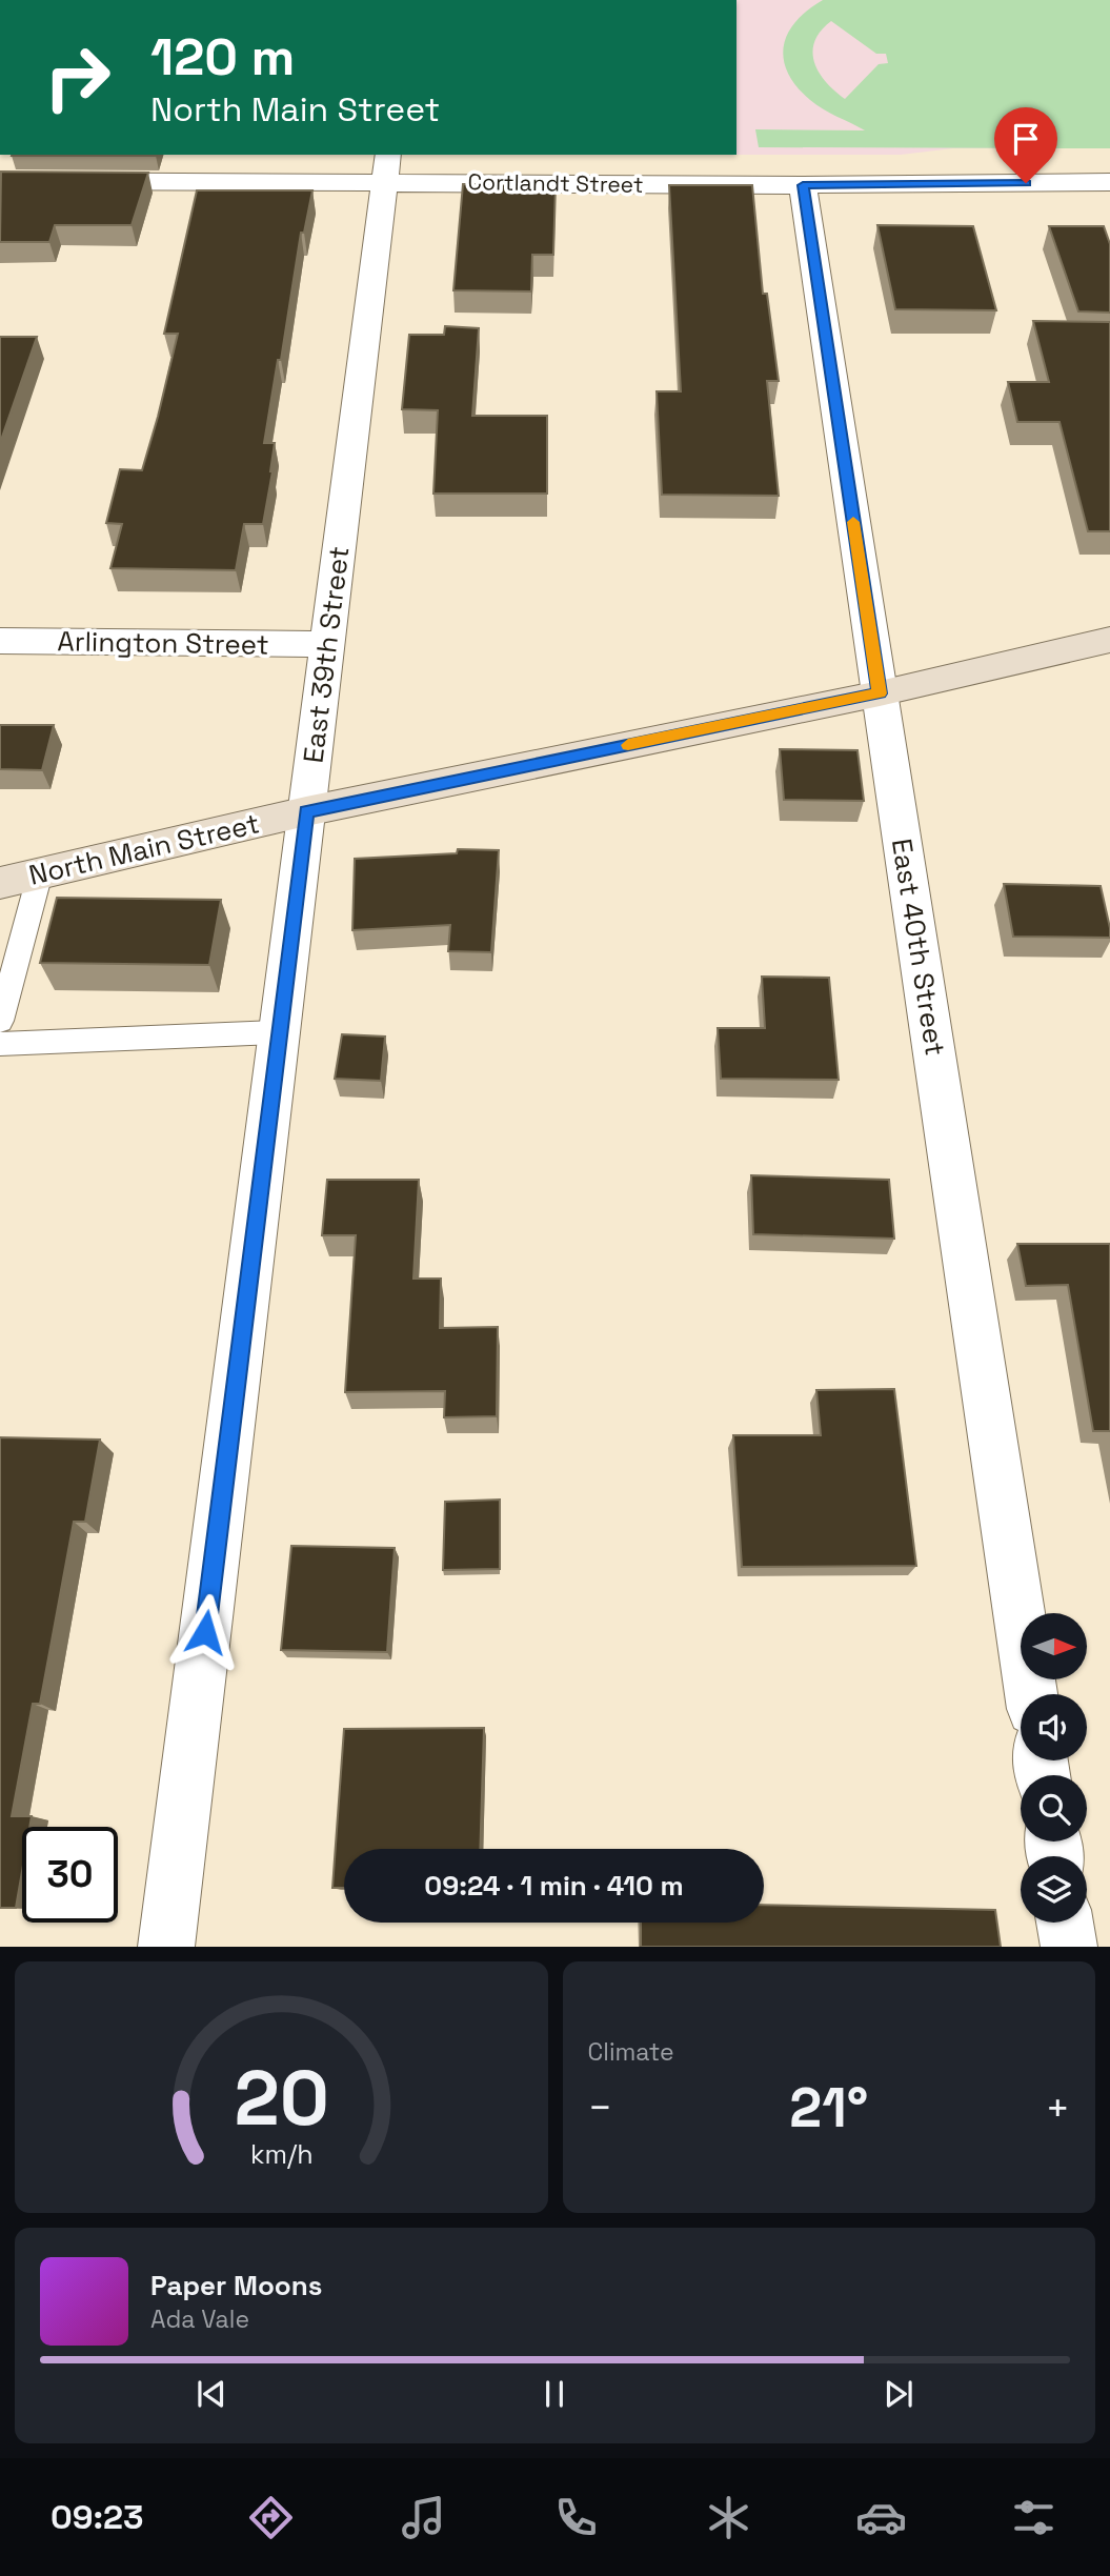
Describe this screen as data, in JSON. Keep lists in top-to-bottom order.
{
  "streets": {
    "main road": ["North Main Street"],
    "street": [
      "Cortlandt Street",
      "Arlington Street",
      "East 39th Street",
      "East 40th Street"
    ]
  },
  "crossings": [
    ["Cortlandt Street", "East 39th Street"],
    ["Cortlandt Street", "East 40th Street"],
    ["Arlington Street", "East 39th Street"],
    ["East 39th Street", "North Main Street"],
    ["North Main Street", "East 40th Street"]
  ],
  "north": "right",
  "page": {
    "turn": ["120 m", "North Main Street"],
    "limit": "30",
    "trip": "09:24 · 1 min · 410 m",
    "tile": "Climate",
    "heat": ["−", "21°", "+"],
    "song": ["Paper Moons", "Ada Vale"],
    "tabs": "09:23",
    "gauge": ["20", "km/h"]
  }
}
